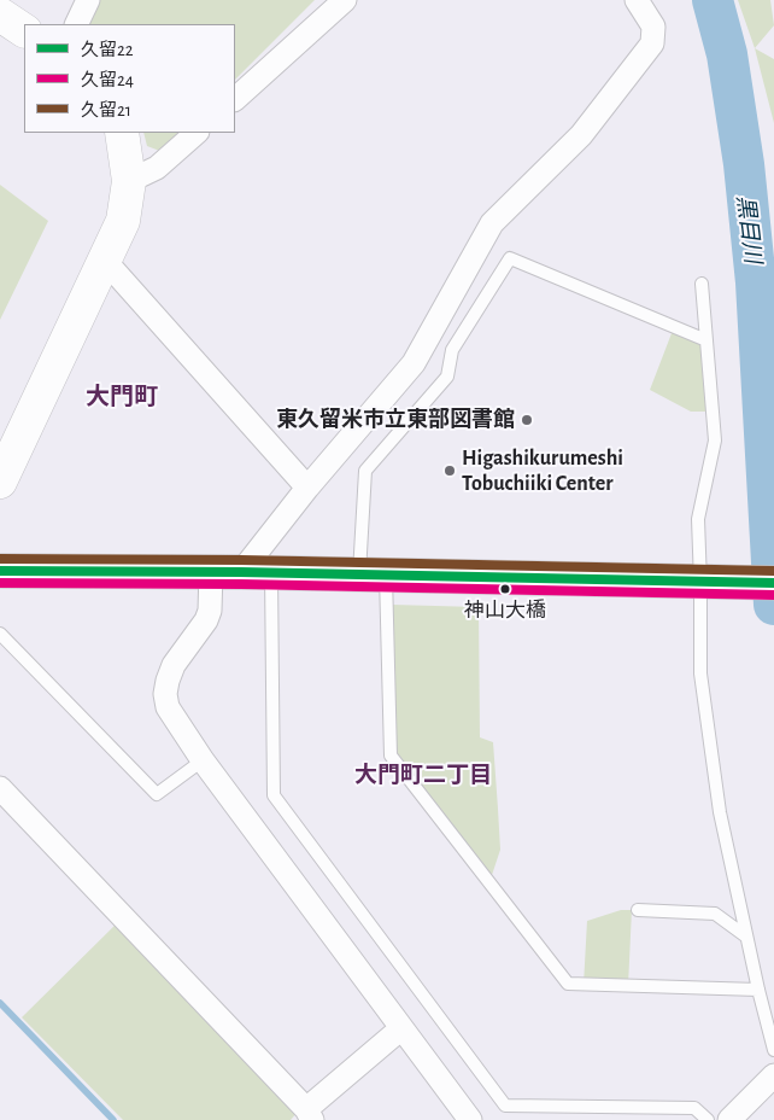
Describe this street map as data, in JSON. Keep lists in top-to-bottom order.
{
  "districts": ["大門町", "大門町二丁目"],
  "water": ["黒目川"],
  "places": ["東久留米市立東部図書館", "Higashikurumeshi Tobuchiiki Center", "神山大橋"],
  "lines": ["transit line 久留21", "transit line 久留22", "transit line 久留24"],
  "legend": ["久留22", "久留24", "久留21"]
}
